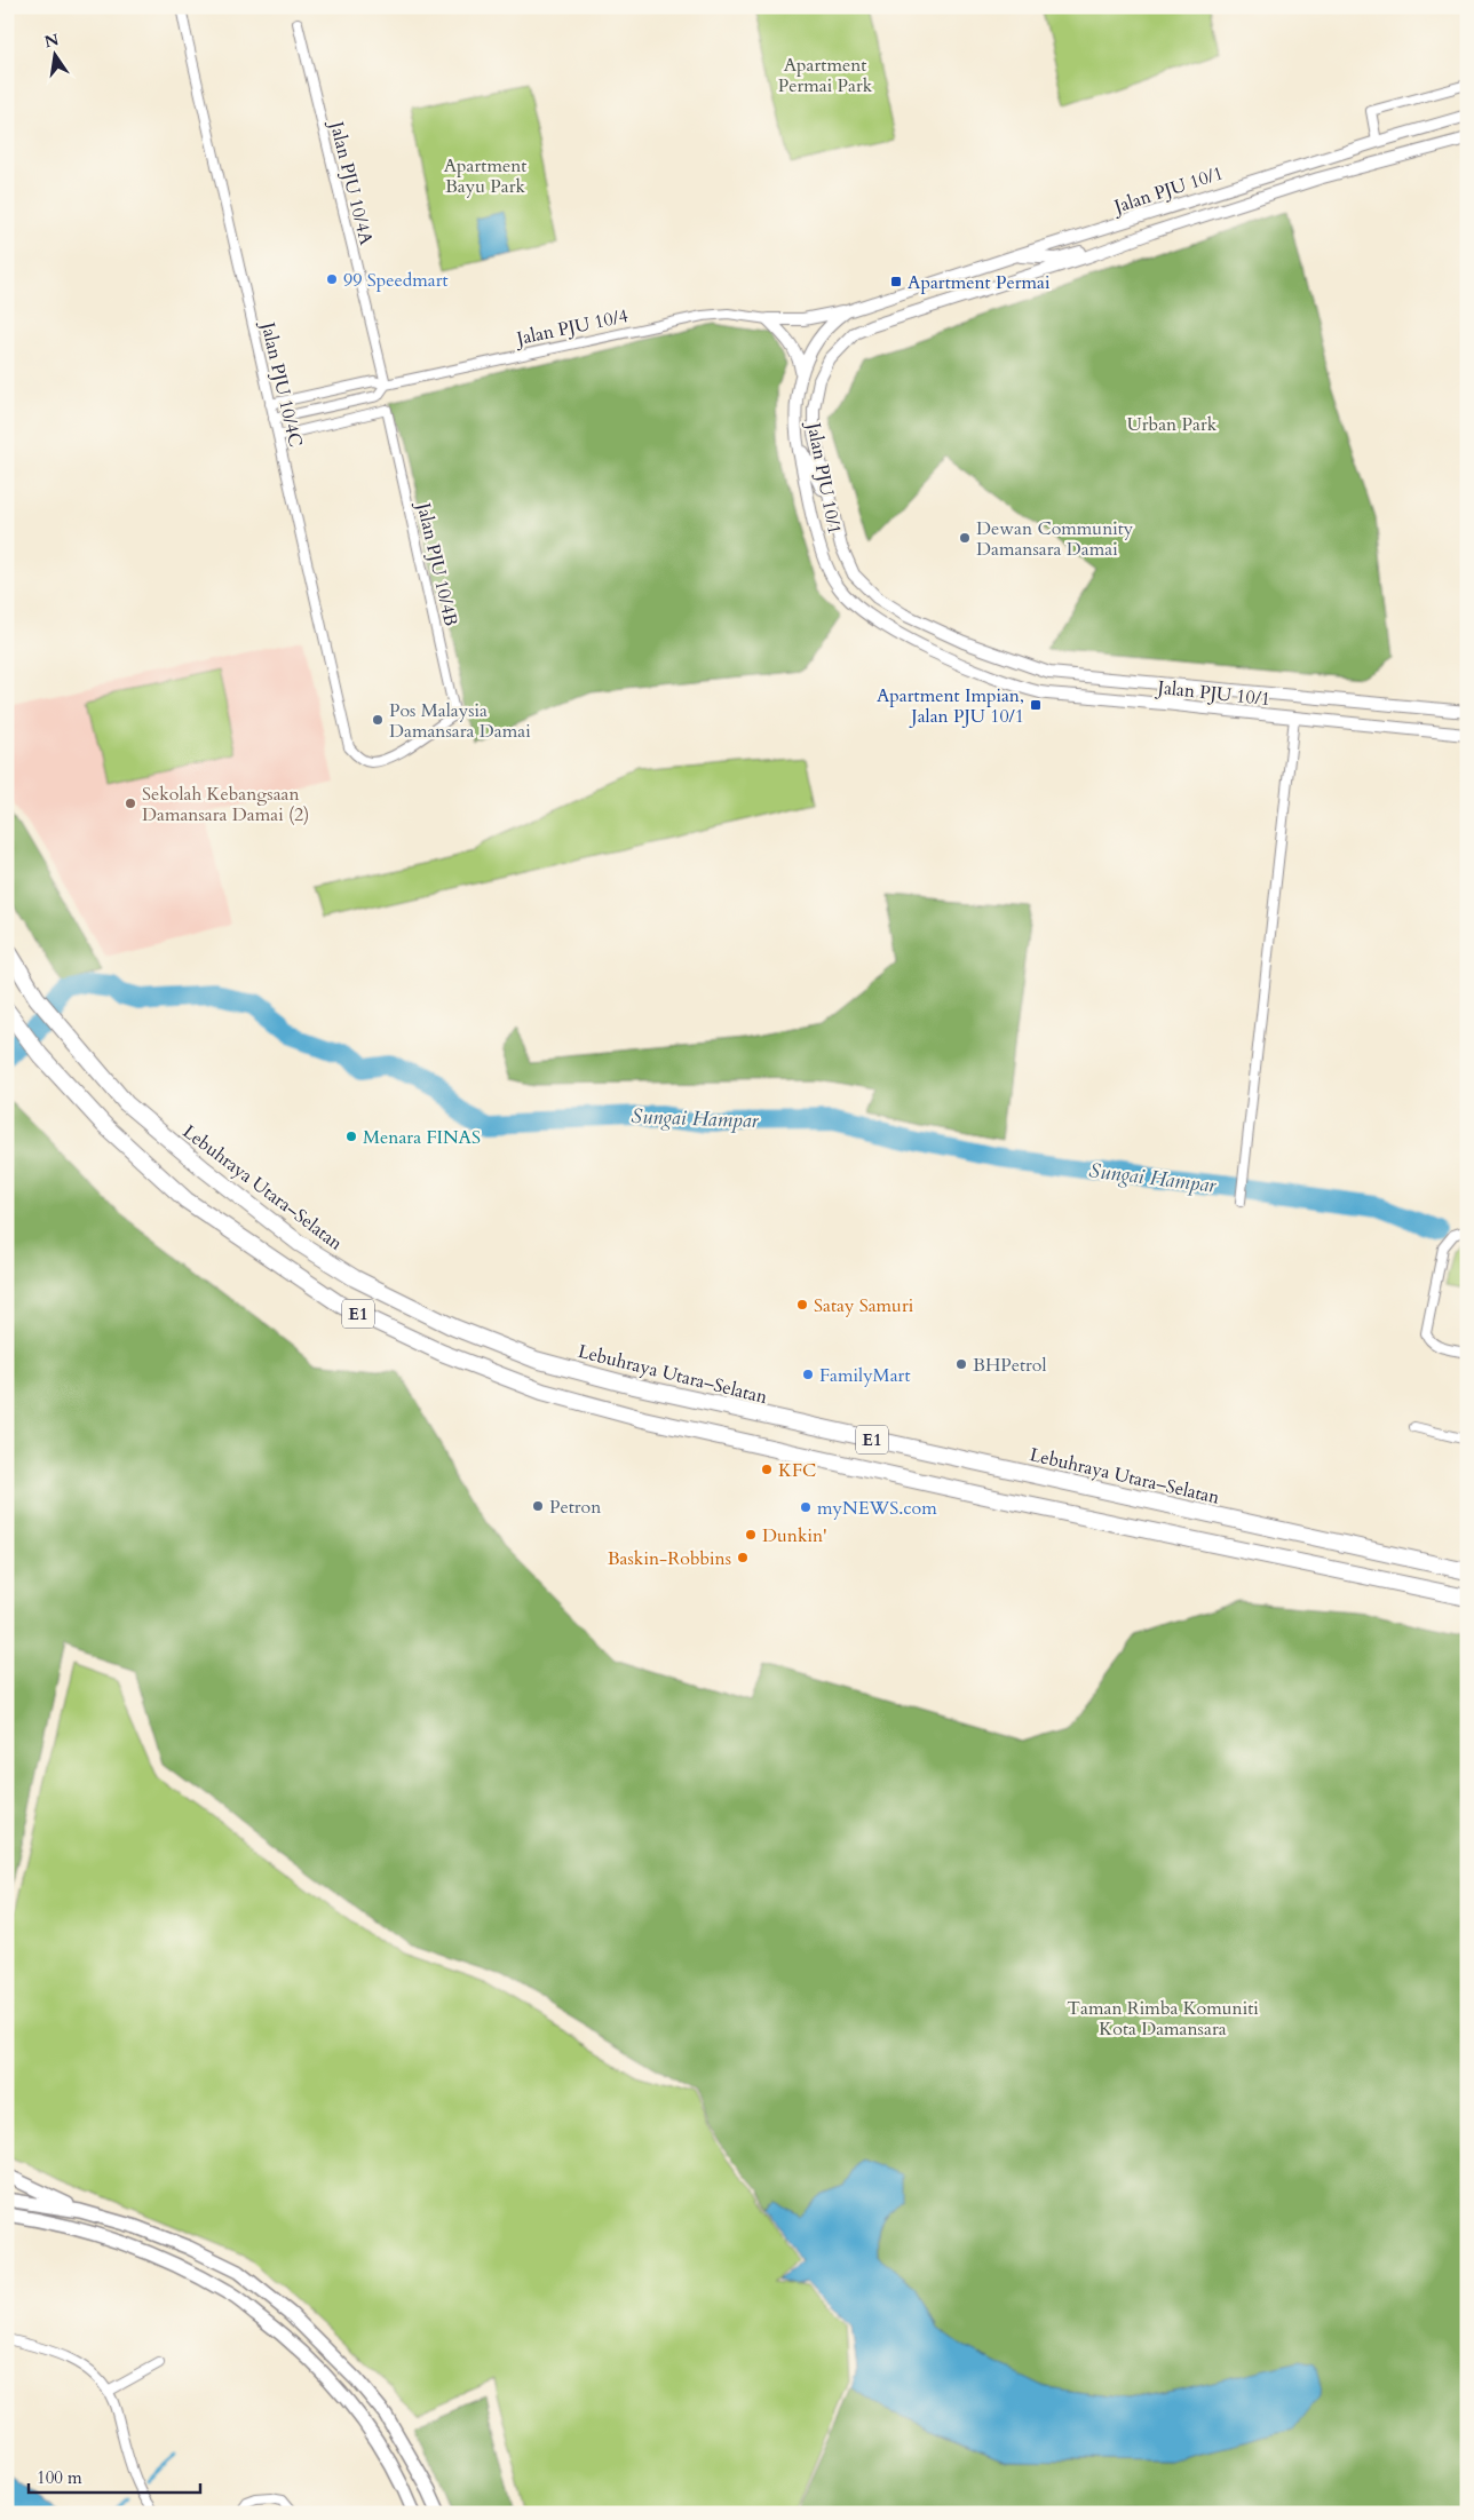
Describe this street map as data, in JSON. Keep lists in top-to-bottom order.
{
  "streets": {
    "highway": ["Lebuhraya Utara–Selatan", "E1"],
    "street": [
      "Jalan PJU 10/4A",
      "Jalan PJU 10/1",
      "Jalan PJU 10/4",
      "Jalan PJU 10/4C",
      "Jalan PJU 10/4B"
    ]
  },
  "crossings": [
    ["Jalan PJU 10/4A", "Jalan PJU 10/4"],
    ["Jalan PJU 10/4", "Jalan PJU 10/4C"],
    ["Jalan PJU 10/4C", "Jalan PJU 10/4B"]
  ],
  "water": ["Sungai Hampar"],
  "parks": [
    "Apartment Permai Park",
    "Apartment Bayu Park",
    "Urban Park",
    "Taman Rimba Komuniti Kota Damansara"
  ],
  "places": {
    "other": [
      "99 Speedmart",
      "Dewan Community Damansara Damai",
      "Pos Malaysia Damansara Damai",
      "Sekolah Kebangsaan Damansara Damai (2)",
      "Menara FINAS",
      "Satay Samuri",
      "BHPetrol",
      "FamilyMart",
      "KFC",
      "Petron",
      "myNEWS.com",
      "Dunkin'",
      "Baskin-Robbins"
    ],
    "transit": ["Apartment Permai", "Apartment Impian, Jalan PJU 10/1"]
  },
  "scale_bar": "100 m",
  "north": "top"
}
